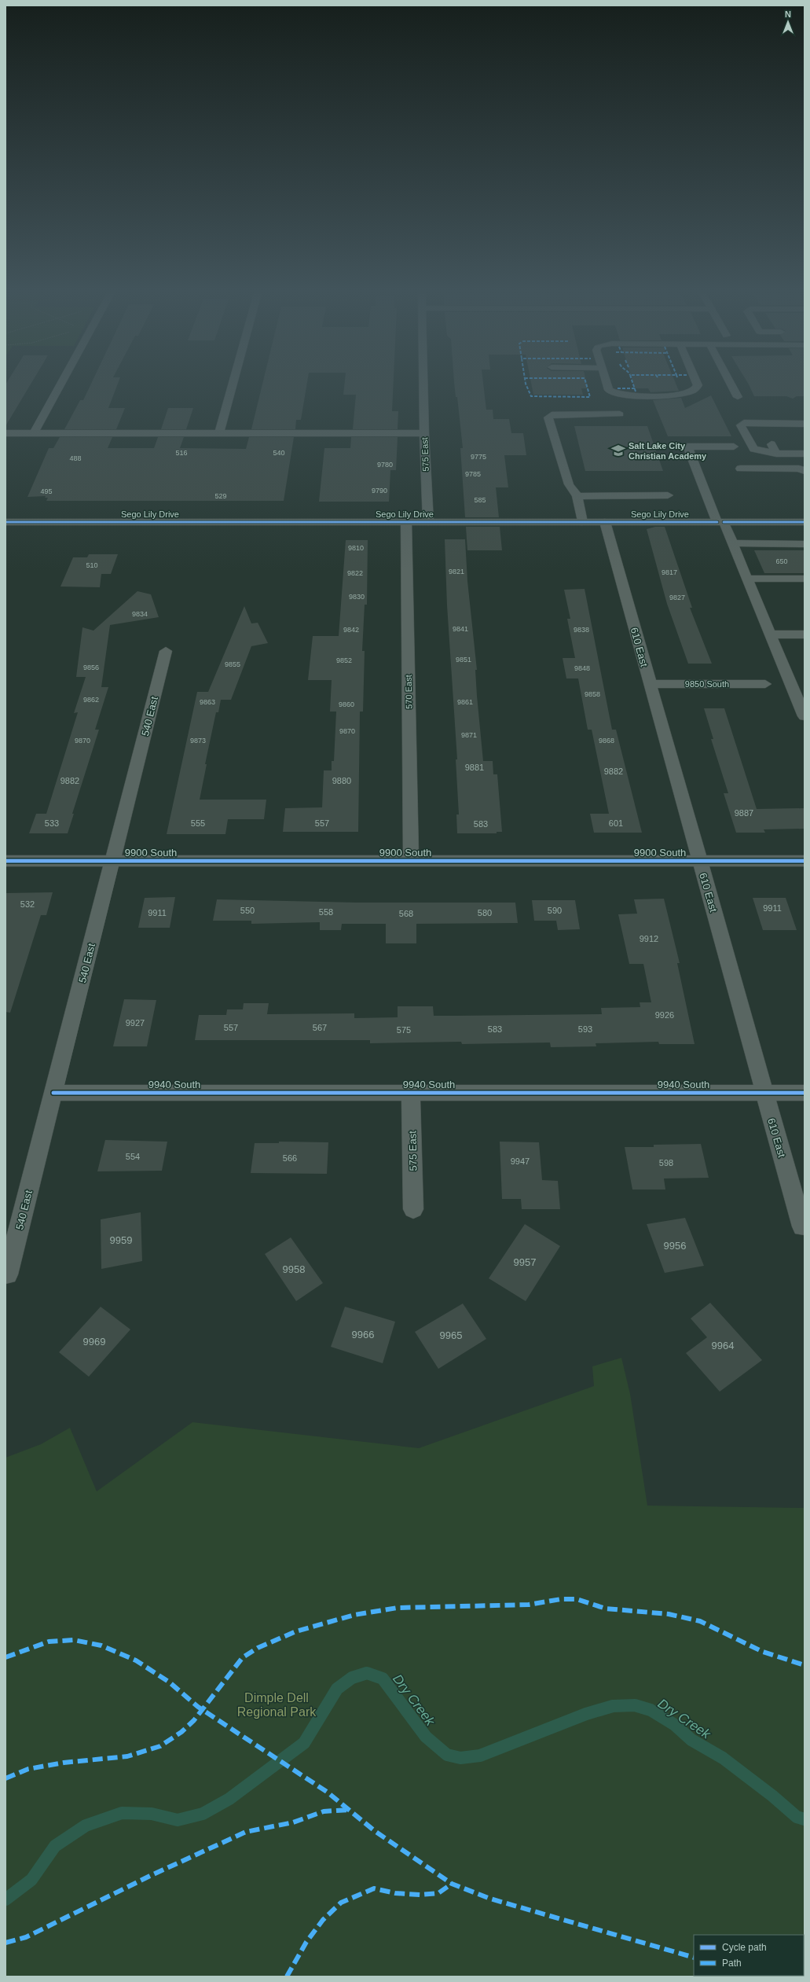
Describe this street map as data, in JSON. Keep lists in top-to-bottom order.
{
  "streets": {
    "main road": ["Sego Lily Drive"],
    "street": [
      "575 East",
      "610 East",
      "9850 South",
      "570 East",
      "540 East",
      "9900 South",
      "9940 South"
    ]
  },
  "crossings": [
    ["575 East", "Sego Lily Drive"],
    ["575 East", "9940 South"],
    ["Sego Lily Drive", "610 East"],
    ["Sego Lily Drive", "570 East"],
    ["610 East", "9850 South"],
    ["610 East", "9900 South"],
    ["610 East", "9940 South"],
    ["570 East", "9900 South"],
    ["540 East", "9900 South"],
    ["540 East", "9940 South"]
  ],
  "water": ["Dry Creek"],
  "parks": ["Dimple Dell Regional Park"],
  "places": {
    "school or university": ["Salt Lake City Christian Academy"]
  },
  "house_numbers": [
    "516",
    "540",
    "9775",
    "488",
    "9780",
    "9785",
    "9790",
    "495",
    "529",
    "585",
    "9810",
    "650",
    "510",
    "9821",
    "9817",
    "9822",
    "9830",
    "9827",
    "9834",
    "9841",
    "9842",
    "9838",
    "9851",
    "9852",
    "9855",
    "9856",
    "9848",
    "9858",
    "9862",
    "9863",
    "9861",
    "9860",
    "9870",
    "9871",
    "9870",
    "9873",
    "9868",
    "9881",
    "9882",
    "9882",
    "9880",
    "9887",
    "533",
    "555",
    "557",
    "601",
    "583",
    "532",
    "9911",
    "550",
    "590",
    "558",
    "9911",
    "580",
    "568",
    "9912",
    "9926",
    "9927",
    "557",
    "567",
    "583",
    "593",
    "575",
    "554",
    "566",
    "9947",
    "598",
    "9959",
    "9956",
    "9957",
    "9958",
    "9966",
    "9965",
    "9969",
    "9964"
  ],
  "legend": ["Cycle path", "Path"],
  "north": "top"
}
